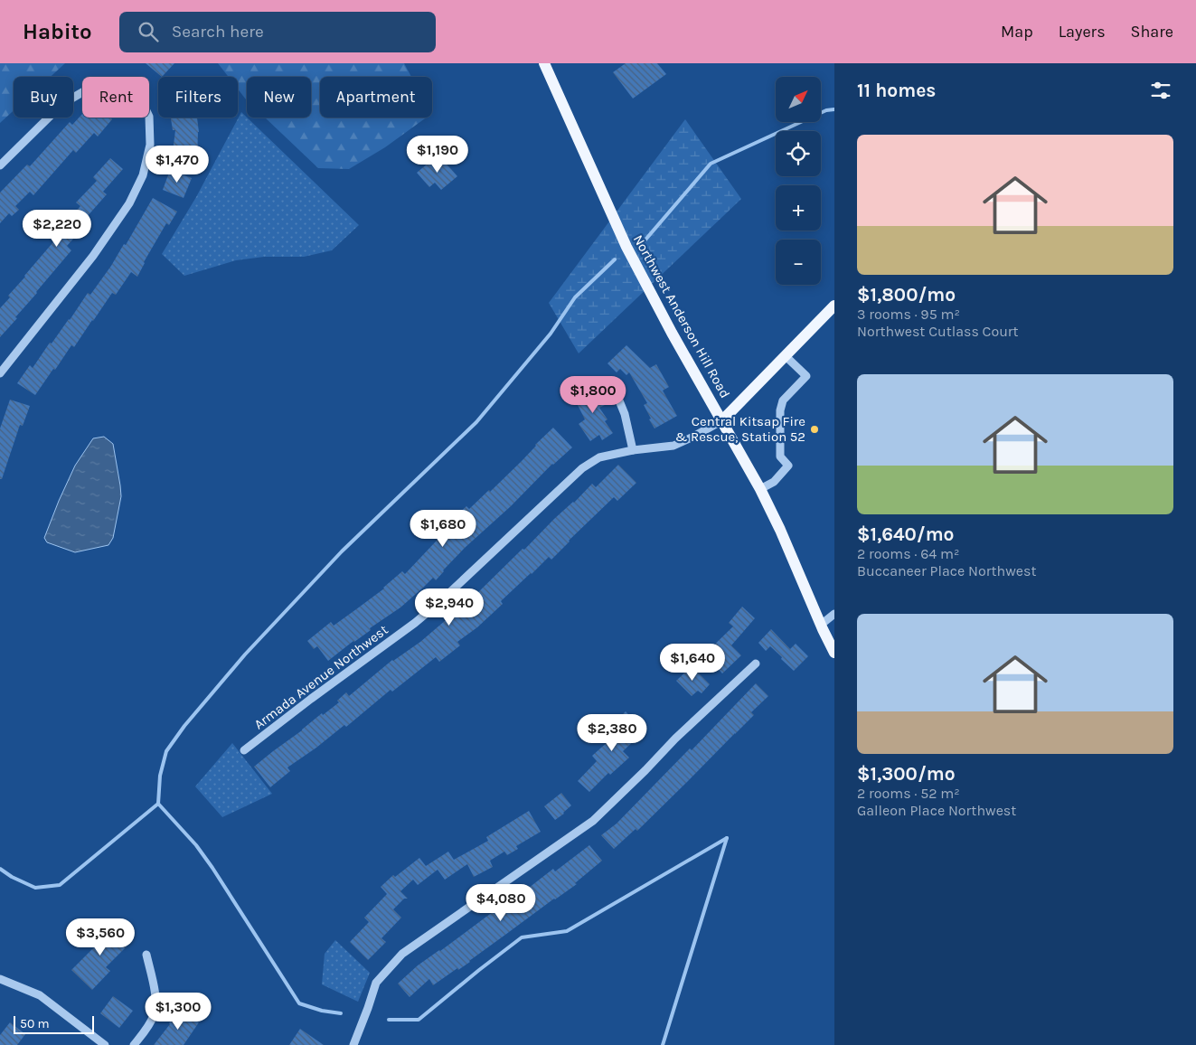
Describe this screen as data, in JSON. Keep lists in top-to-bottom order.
{
  "streets": {
    "main road": ["Northwest Anderson Hill Road"],
    "street": ["Armada Avenue Northwest"]
  },
  "crossings": [
    ["Northwest Anderson Hill Road", "Armada Avenue Northwest"]
  ],
  "places": ["Central Kitsap Fire & Rescue, Station 52"],
  "scale_bar": "50 m",
  "north": "top right",
  "page": {
    "header": "Habito",
    "search": "Search here",
    "nav": ["Map", "Layers", "Share"],
    "heading": "11 homes",
    "map_buttons": ["+", "−"],
    "chip": [
      "Buy",
      "Rent",
      "Filters",
      "New",
      "Apartment"
    ],
    "list": [
      {
        "name": "$1,800/mo",
        "note": "3 rooms · 95 m² · Northwest Cutlass Court"
      },
      {
        "name": "$1,640/mo",
        "note": "2 rooms · 64 m² · Buccaneer Place Northwest"
      },
      {
        "name": "$1,300/mo",
        "note": "2 rooms · 52 m² · Galleon Place Northwest"
      }
    ],
    "price": [
      "$1,190",
      "$1,470",
      "$2,220",
      "$1,800",
      "$1,680",
      "$2,940",
      "$1,640",
      "$2,380",
      "$4,080",
      "$3,560",
      "$1,300"
    ],
    "scale": "50 m"
  }
}
